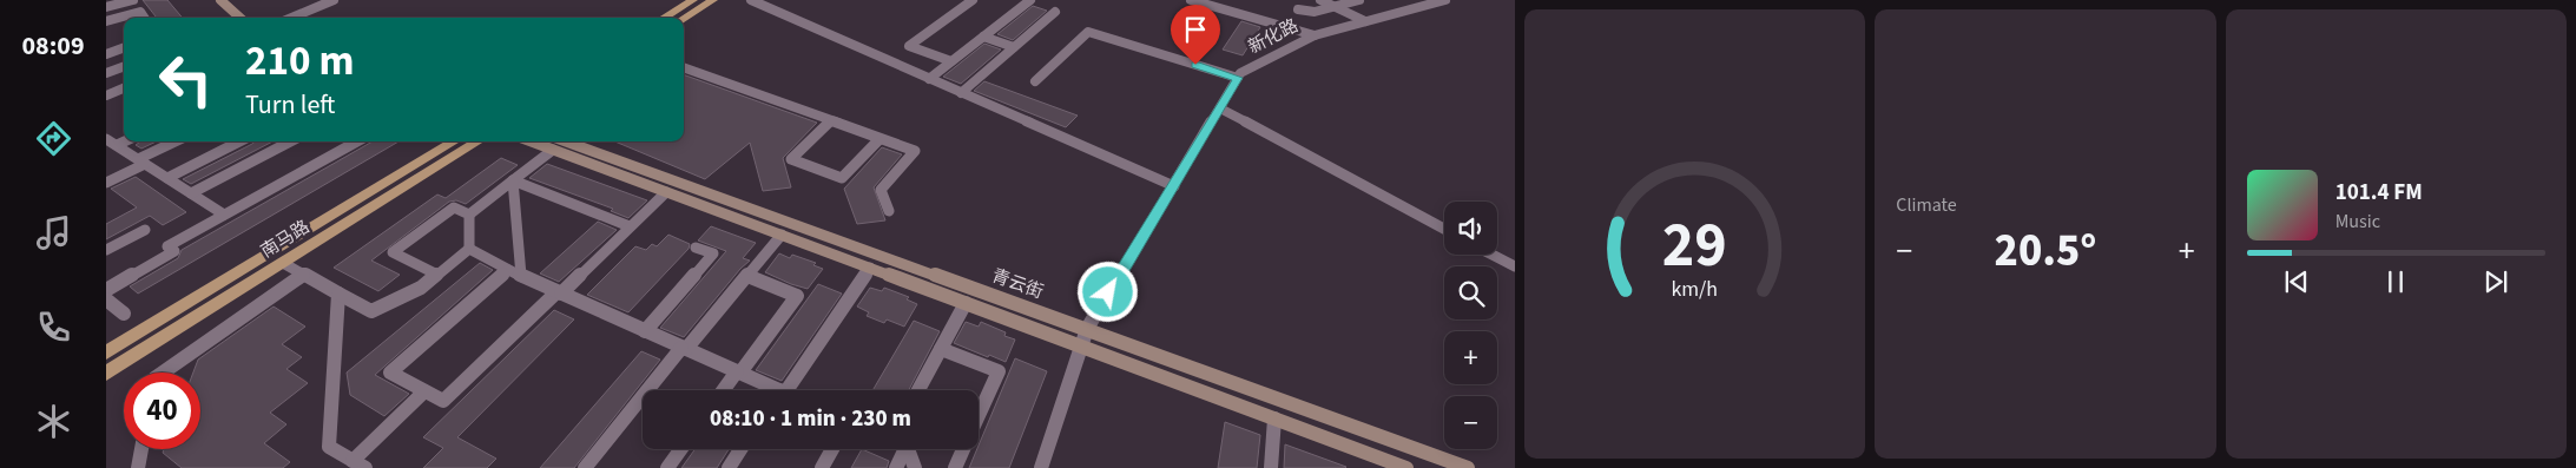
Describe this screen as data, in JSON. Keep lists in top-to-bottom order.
{
  "streets": {
    "main road": ["南马路", "青云街"],
    "street": ["新化路"]
  },
  "crossings": [
    ["新化路", "青云街"]
  ],
  "page": {
    "tabs": "08:09",
    "tile": "Climate",
    "turn": ["210 m", "Turn left"],
    "song": ["101.4 FM", "Music"],
    "map_buttons": ["+", "−"],
    "heat": ["−", "20.5°", "+"],
    "limit": "40",
    "trip": "08:10 · 1 min · 230 m",
    "gauge": ["29", "km/h"]
  }
}
